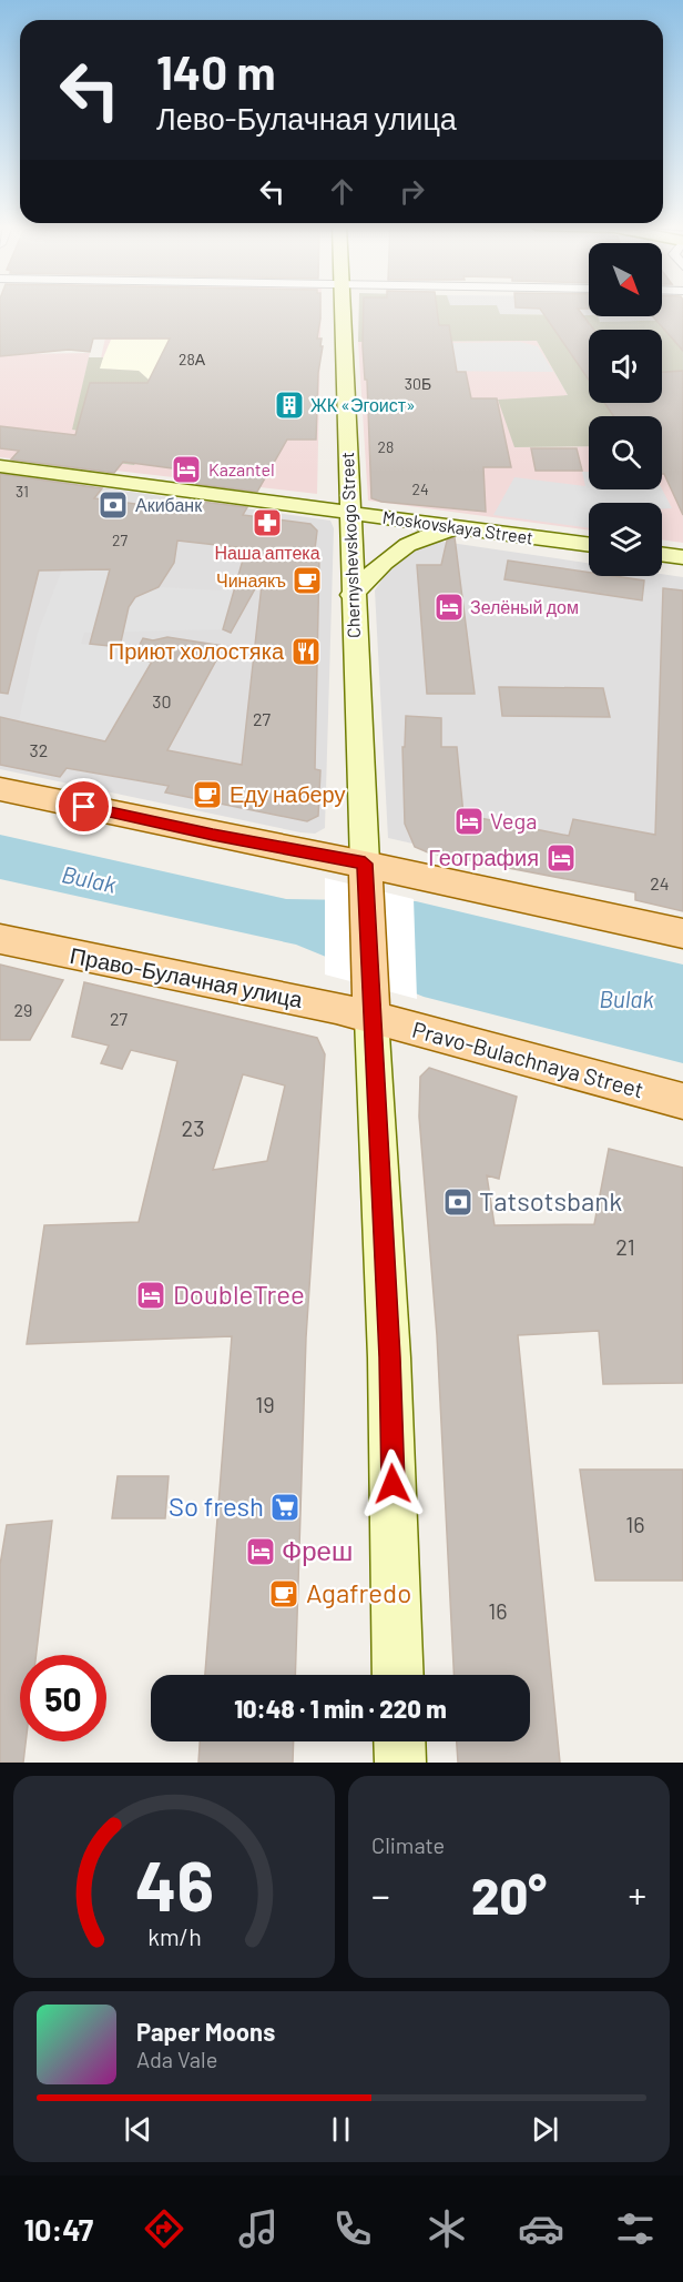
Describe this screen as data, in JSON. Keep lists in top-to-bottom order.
{
  "streets": {
    "main road": [
      "Moskovskaya Street",
      "Chernyshevskogo Street",
      "Право-Булачная улица",
      "Pravo-Bulachnaya Street"
    ]
  },
  "crossings": [
    ["Moskovskaya Street", "Chernyshevskogo Street"],
    ["Chernyshevskogo Street", "Право-Булачная улица"],
    ["Chernyshevskogo Street", "Pravo-Bulachnaya Street"],
    ["Право-Булачная улица", "Pravo-Bulachnaya Street"]
  ],
  "water": ["Bulak"],
  "places": {
    "building": ["ЖК «Эгоист»"],
    "hotel": [
      "Kazantel",
      "Зелёный дом",
      "Vega",
      "География",
      "DoubleTree",
      "Фреш"
    ],
    "bank": ["Акибанк", "Tatsotsbank"],
    "pharmacy": ["Наша аптека"],
    "cafe": ["Чинаякъ", "Еду наберу", "Agafredo"],
    "restaurant": ["Приют холостяка"],
    "supermarket": ["So fresh"]
  },
  "house_numbers": [
    "28А",
    "30Б",
    "28",
    "24",
    "31",
    "27",
    "30",
    "27",
    "32",
    "24",
    "29",
    "27",
    "23",
    "21",
    "19",
    "16",
    "16"
  ],
  "north": "bottom right",
  "page": {
    "turn": ["140 m", "Лево-Булачная улица"],
    "limit": "50",
    "trip": "10:48 · 1 min · 220 m",
    "tile": "Climate",
    "heat": ["−", "20°", "+"],
    "song": ["Paper Moons", "Ada Vale"],
    "tabs": "10:47",
    "gauge": ["46", "km/h"]
  }
}
